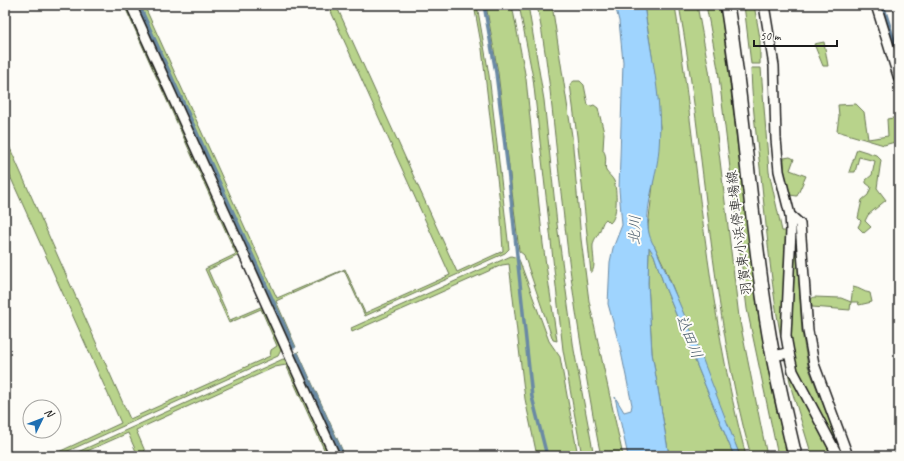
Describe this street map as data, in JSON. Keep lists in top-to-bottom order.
{
  "streets": {
    "main road": ["羽賀東小浜停車場線"]
  },
  "water": ["北川", "込田川"],
  "scale_bar": "50 m",
  "north": "top right"
}
